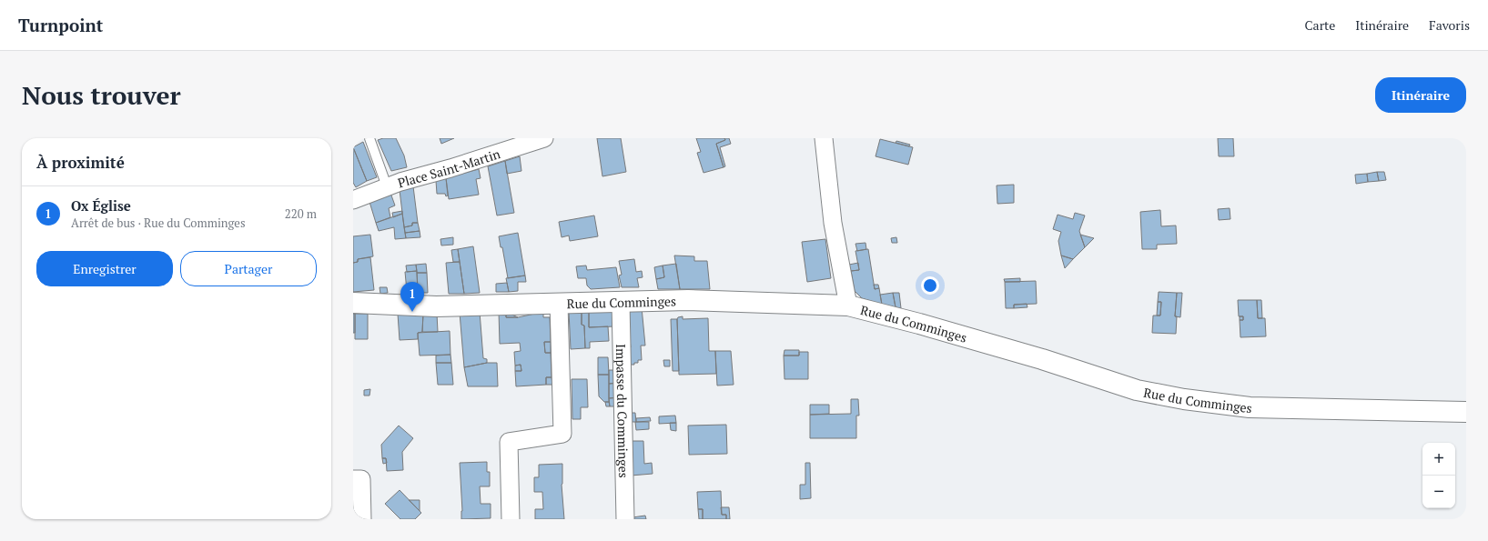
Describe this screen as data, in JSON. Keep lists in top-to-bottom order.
{
  "streets": {
    "street": ["Place Saint-Martin", "Rue du Comminges", "Impasse du Comminges"]
  },
  "crossings": [
    ["Rue du Comminges", "Impasse du Comminges"]
  ],
  "page": {
    "header": "Turnpoint",
    "nav": ["Carte", "Itinéraire", "Favoris"],
    "buttons": [
      "Itinéraire",
      ["Enregistrer", "Partager"]
    ],
    "title": "Nous trouver",
    "heading": "À proximité",
    "list": [
      {
        "mark": "1",
        "name": "Ox Église",
        "note": "Arrêt de bus · Rue du Comminges",
        "value": "220 m"
      }
    ],
    "pins": "1",
    "map_buttons": ["+", "−"]
  }
}
